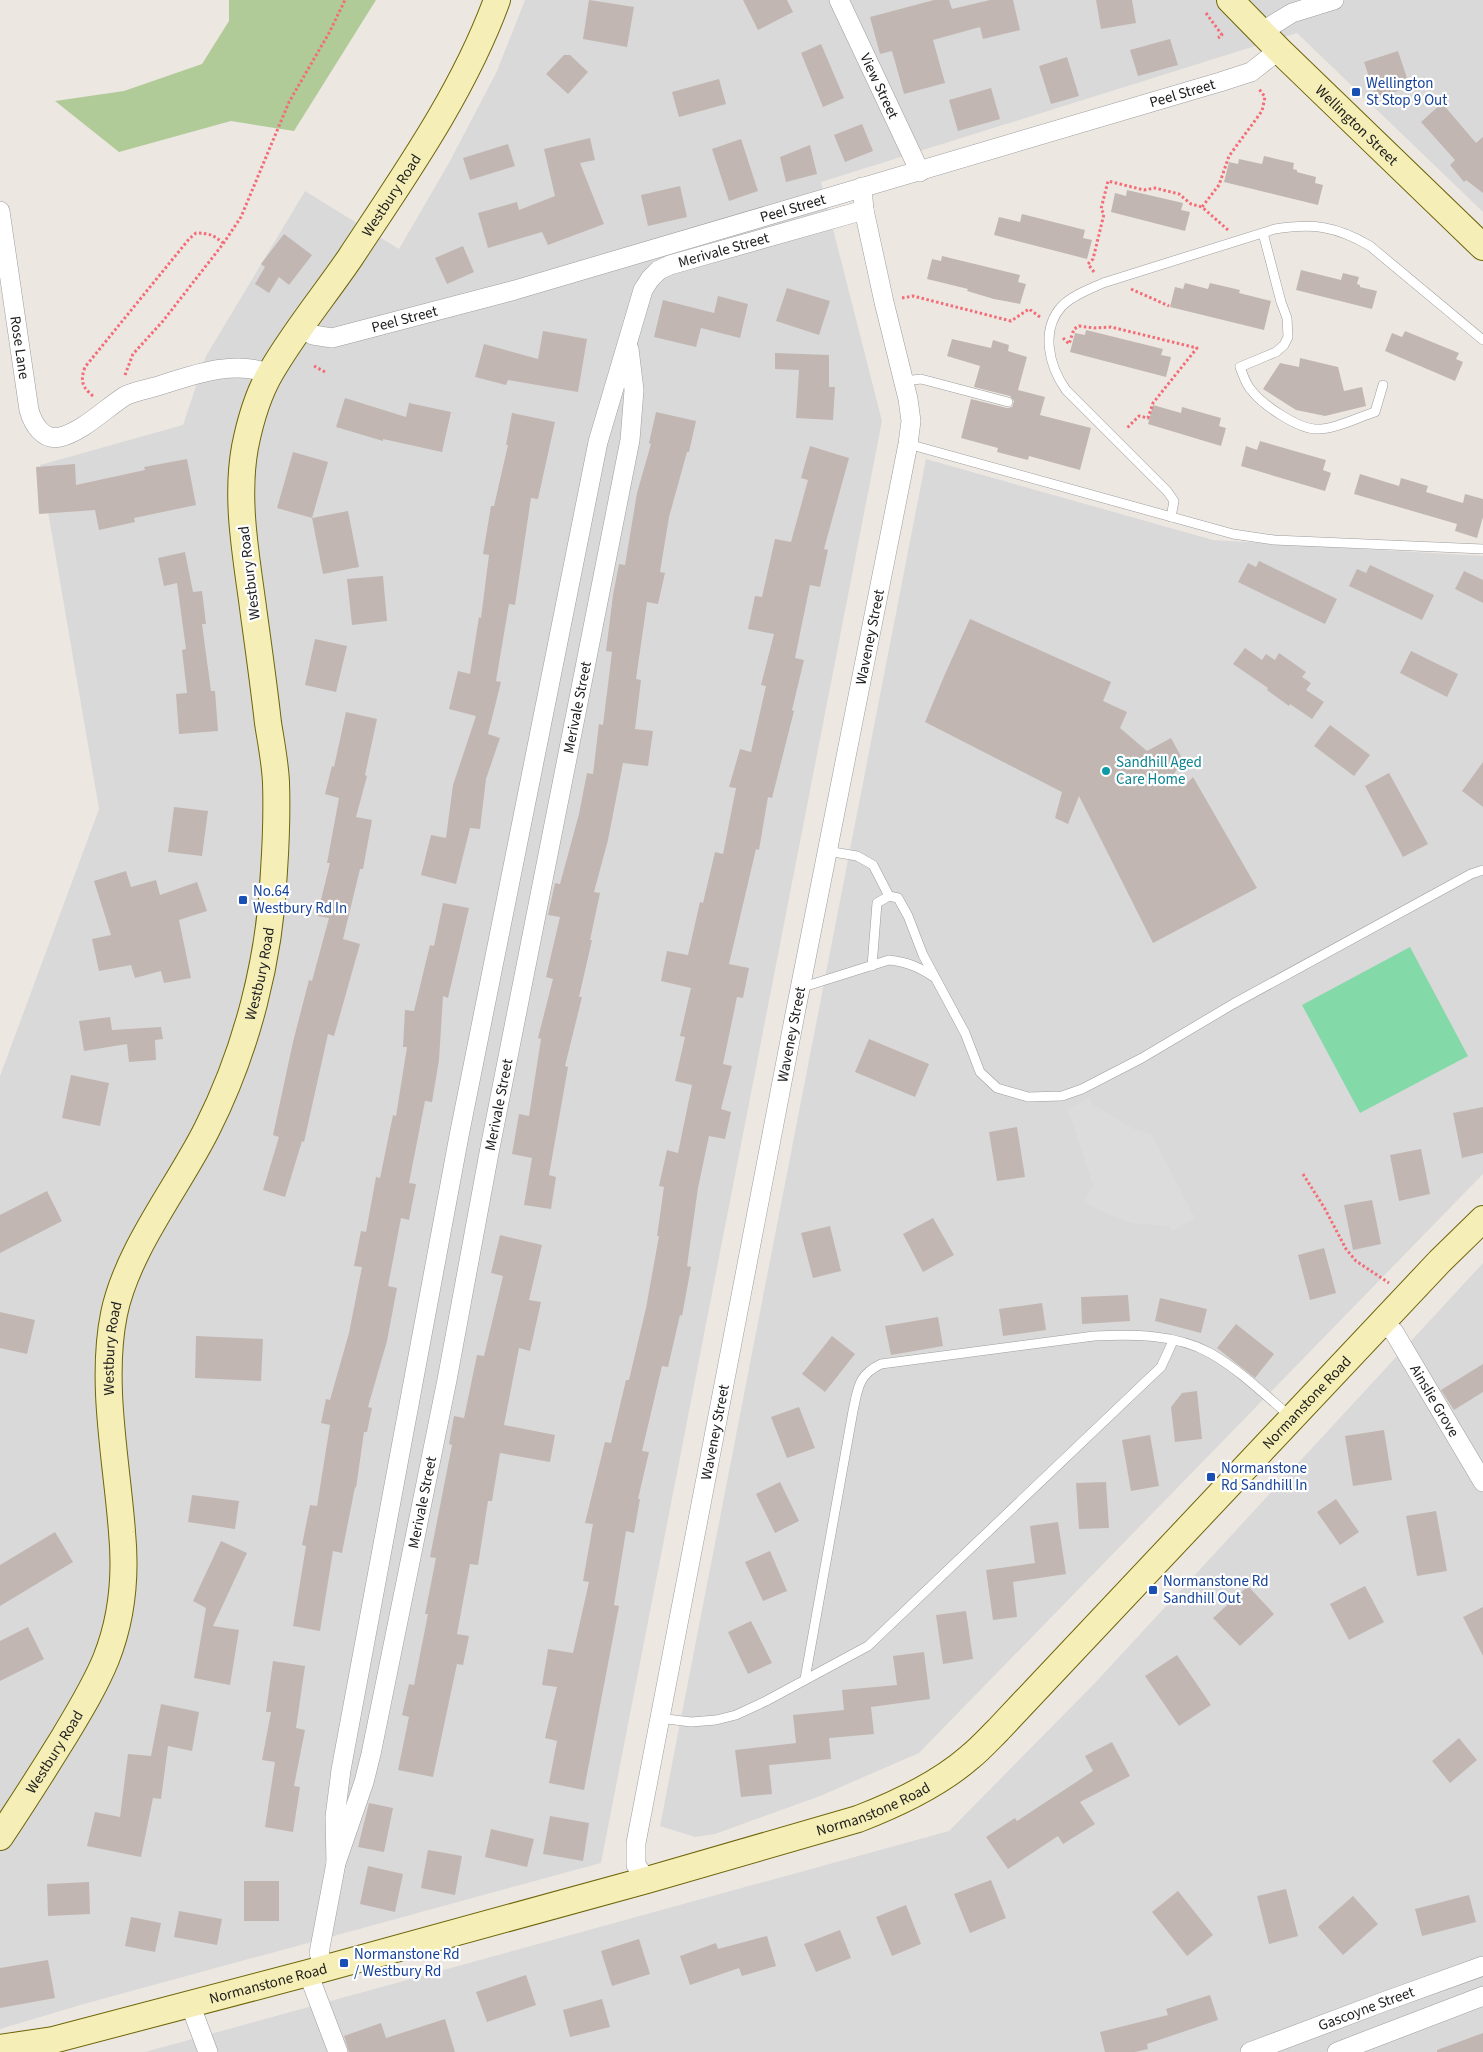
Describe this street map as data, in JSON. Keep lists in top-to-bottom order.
{
  "streets": {
    "main road": ["Wellington Street", "Westbury Road", "Normanstone Road"],
    "street": [
      "View Street",
      "Peel Street",
      "Merivale Street",
      "Rose Lane",
      "Waveney Street",
      "Ainslie Grove",
      "Gascoyne Street"
    ]
  },
  "crossings": [
    ["View Street", "Peel Street"],
    ["Peel Street", "Wellington Street"],
    ["Peel Street", "Westbury Road"],
    ["Peel Street", "Waveney Street"],
    ["Merivale Street", "Waveney Street"],
    ["Merivale Street", "Normanstone Road"],
    ["Waveney Street", "Normanstone Road"],
    ["Ainslie Grove", "Normanstone Road"]
  ],
  "places": {
    "transit": [
      "Wellington St Stop 9 Out",
      "No.64 Westbury Rd In",
      "Normanstone Rd Sandhill In",
      "Normanstone Rd Sandhill Out",
      "Normanstone Rd / Westbury Rd"
    ],
    "other": ["Sandhill Aged Care Home"]
  }
}
